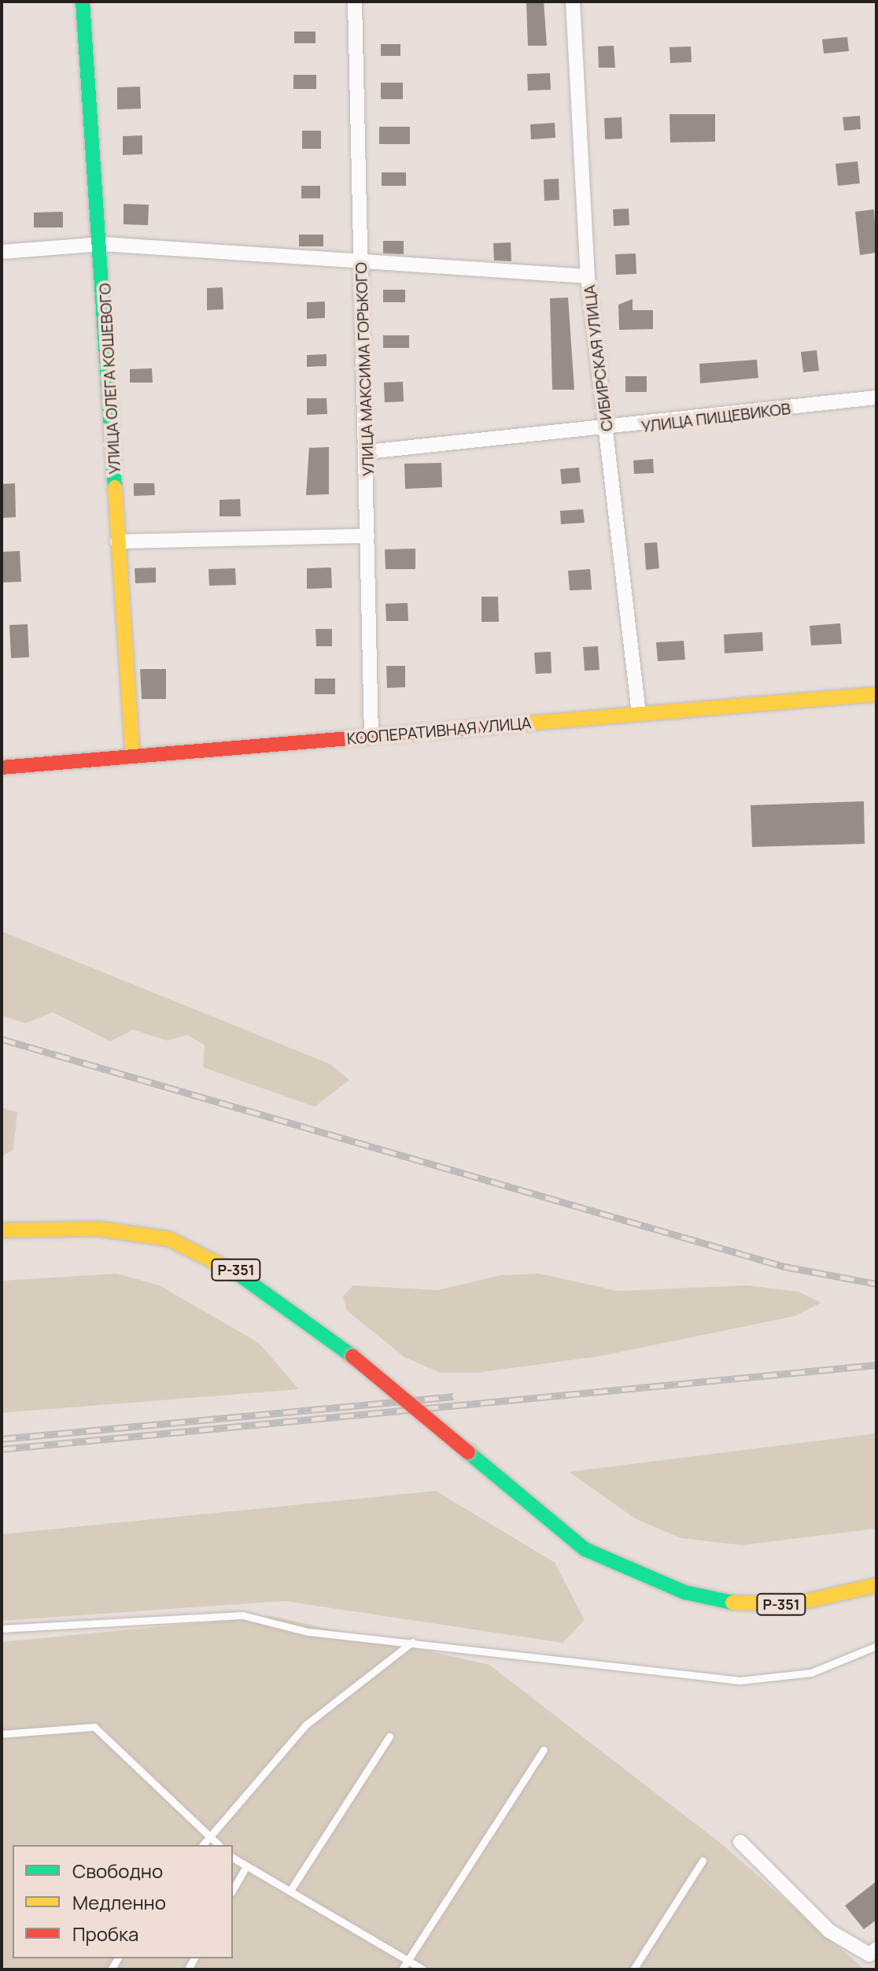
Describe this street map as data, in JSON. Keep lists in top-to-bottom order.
{
  "streets": {
    "main road": ["УЛИЦА ОЛЕГА КОШЕВОГО", "КООПЕРАТИВНАЯ УЛИЦА", "Р-351"],
    "street": ["СИБИРСКАЯ УЛИЦА", "УЛИЦА МАКСИМА ГОРЬКОГО", "УЛИЦА ПИЩЕВИКОВ"]
  },
  "crossings": [
    ["СИБИРСКАЯ УЛИЦА", "УЛИЦА ПИЩЕВИКОВ"],
    ["СИБИРСКАЯ УЛИЦА", "КООПЕРАТИВНАЯ УЛИЦА"],
    ["УЛИЦА МАКСИМА ГОРЬКОГО", "УЛИЦА ПИЩЕВИКОВ"],
    ["УЛИЦА МАКСИМА ГОРЬКОГО", "КООПЕРАТИВНАЯ УЛИЦА"],
    ["УЛИЦА ОЛЕГА КОШЕВОГО", "КООПЕРАТИВНАЯ УЛИЦА"]
  ],
  "legend": ["Свободно", "Медленно", "Пробка"]
}
